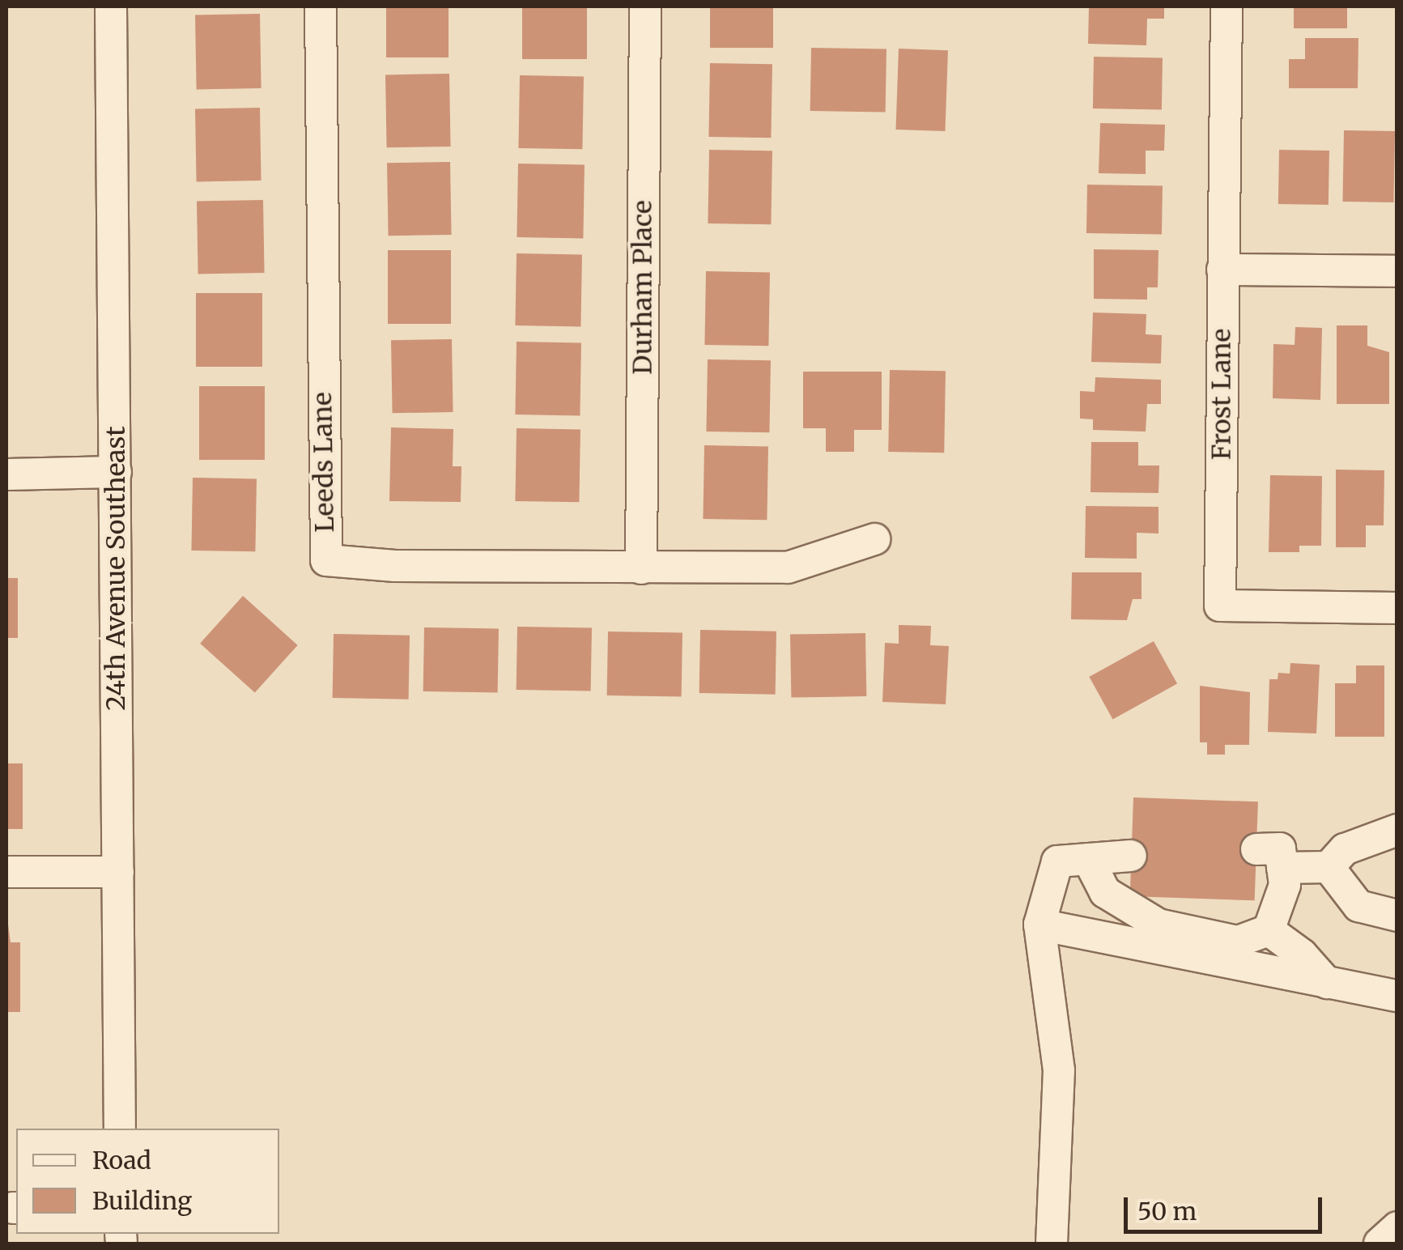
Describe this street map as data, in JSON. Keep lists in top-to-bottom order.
{
  "streets": {
    "street": [
      "Durham Place",
      "Frost Lane",
      "Leeds Lane",
      "24th Avenue Southeast"
    ]
  },
  "crossings": [
    ["Durham Place", "Leeds Lane"]
  ],
  "legend": ["Road", "Building"],
  "scale_bar": "50 m"
}
